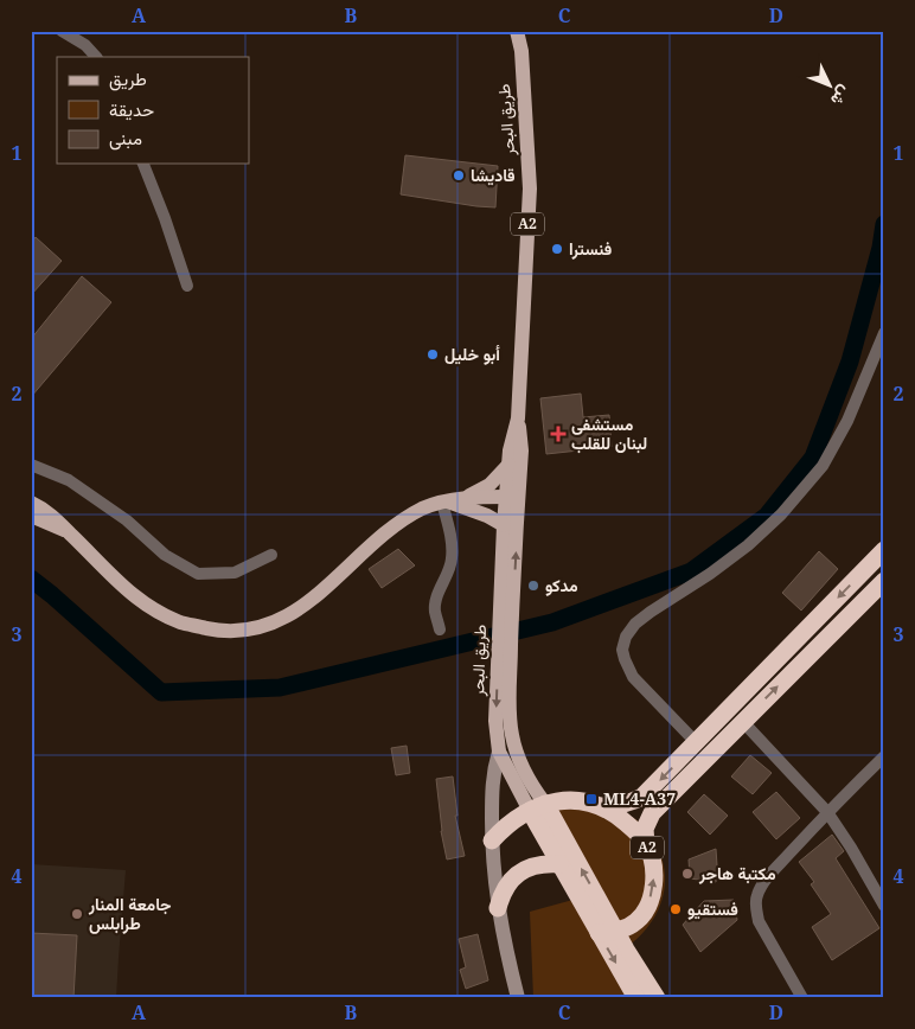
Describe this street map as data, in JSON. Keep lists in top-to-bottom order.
{
  "streets": {
    "highway": ["طريق البحر", "A2"]
  },
  "crossings": [
    ["طريق البحر", "A2"]
  ],
  "places": {
    "other": [
      "قاديشا",
      "فنسترا",
      "أبو خليل",
      "مدكو",
      "مكتبة هاجر",
      "فستقيو",
      "جامعة المنار طرابلس"
    ],
    "health": ["مستشفى لبنان للقلب"],
    "transit": ["ML4-A37"]
  },
  "legend": ["طريق", "حديقة", "مبنى"],
  "north": "bottom right",
  "grid": {
    "columns": [
      "A",
      "B",
      "C",
      "D"
    ],
    "rows": [
      "1",
      "2",
      "3",
      "4"
    ]
  }
}
